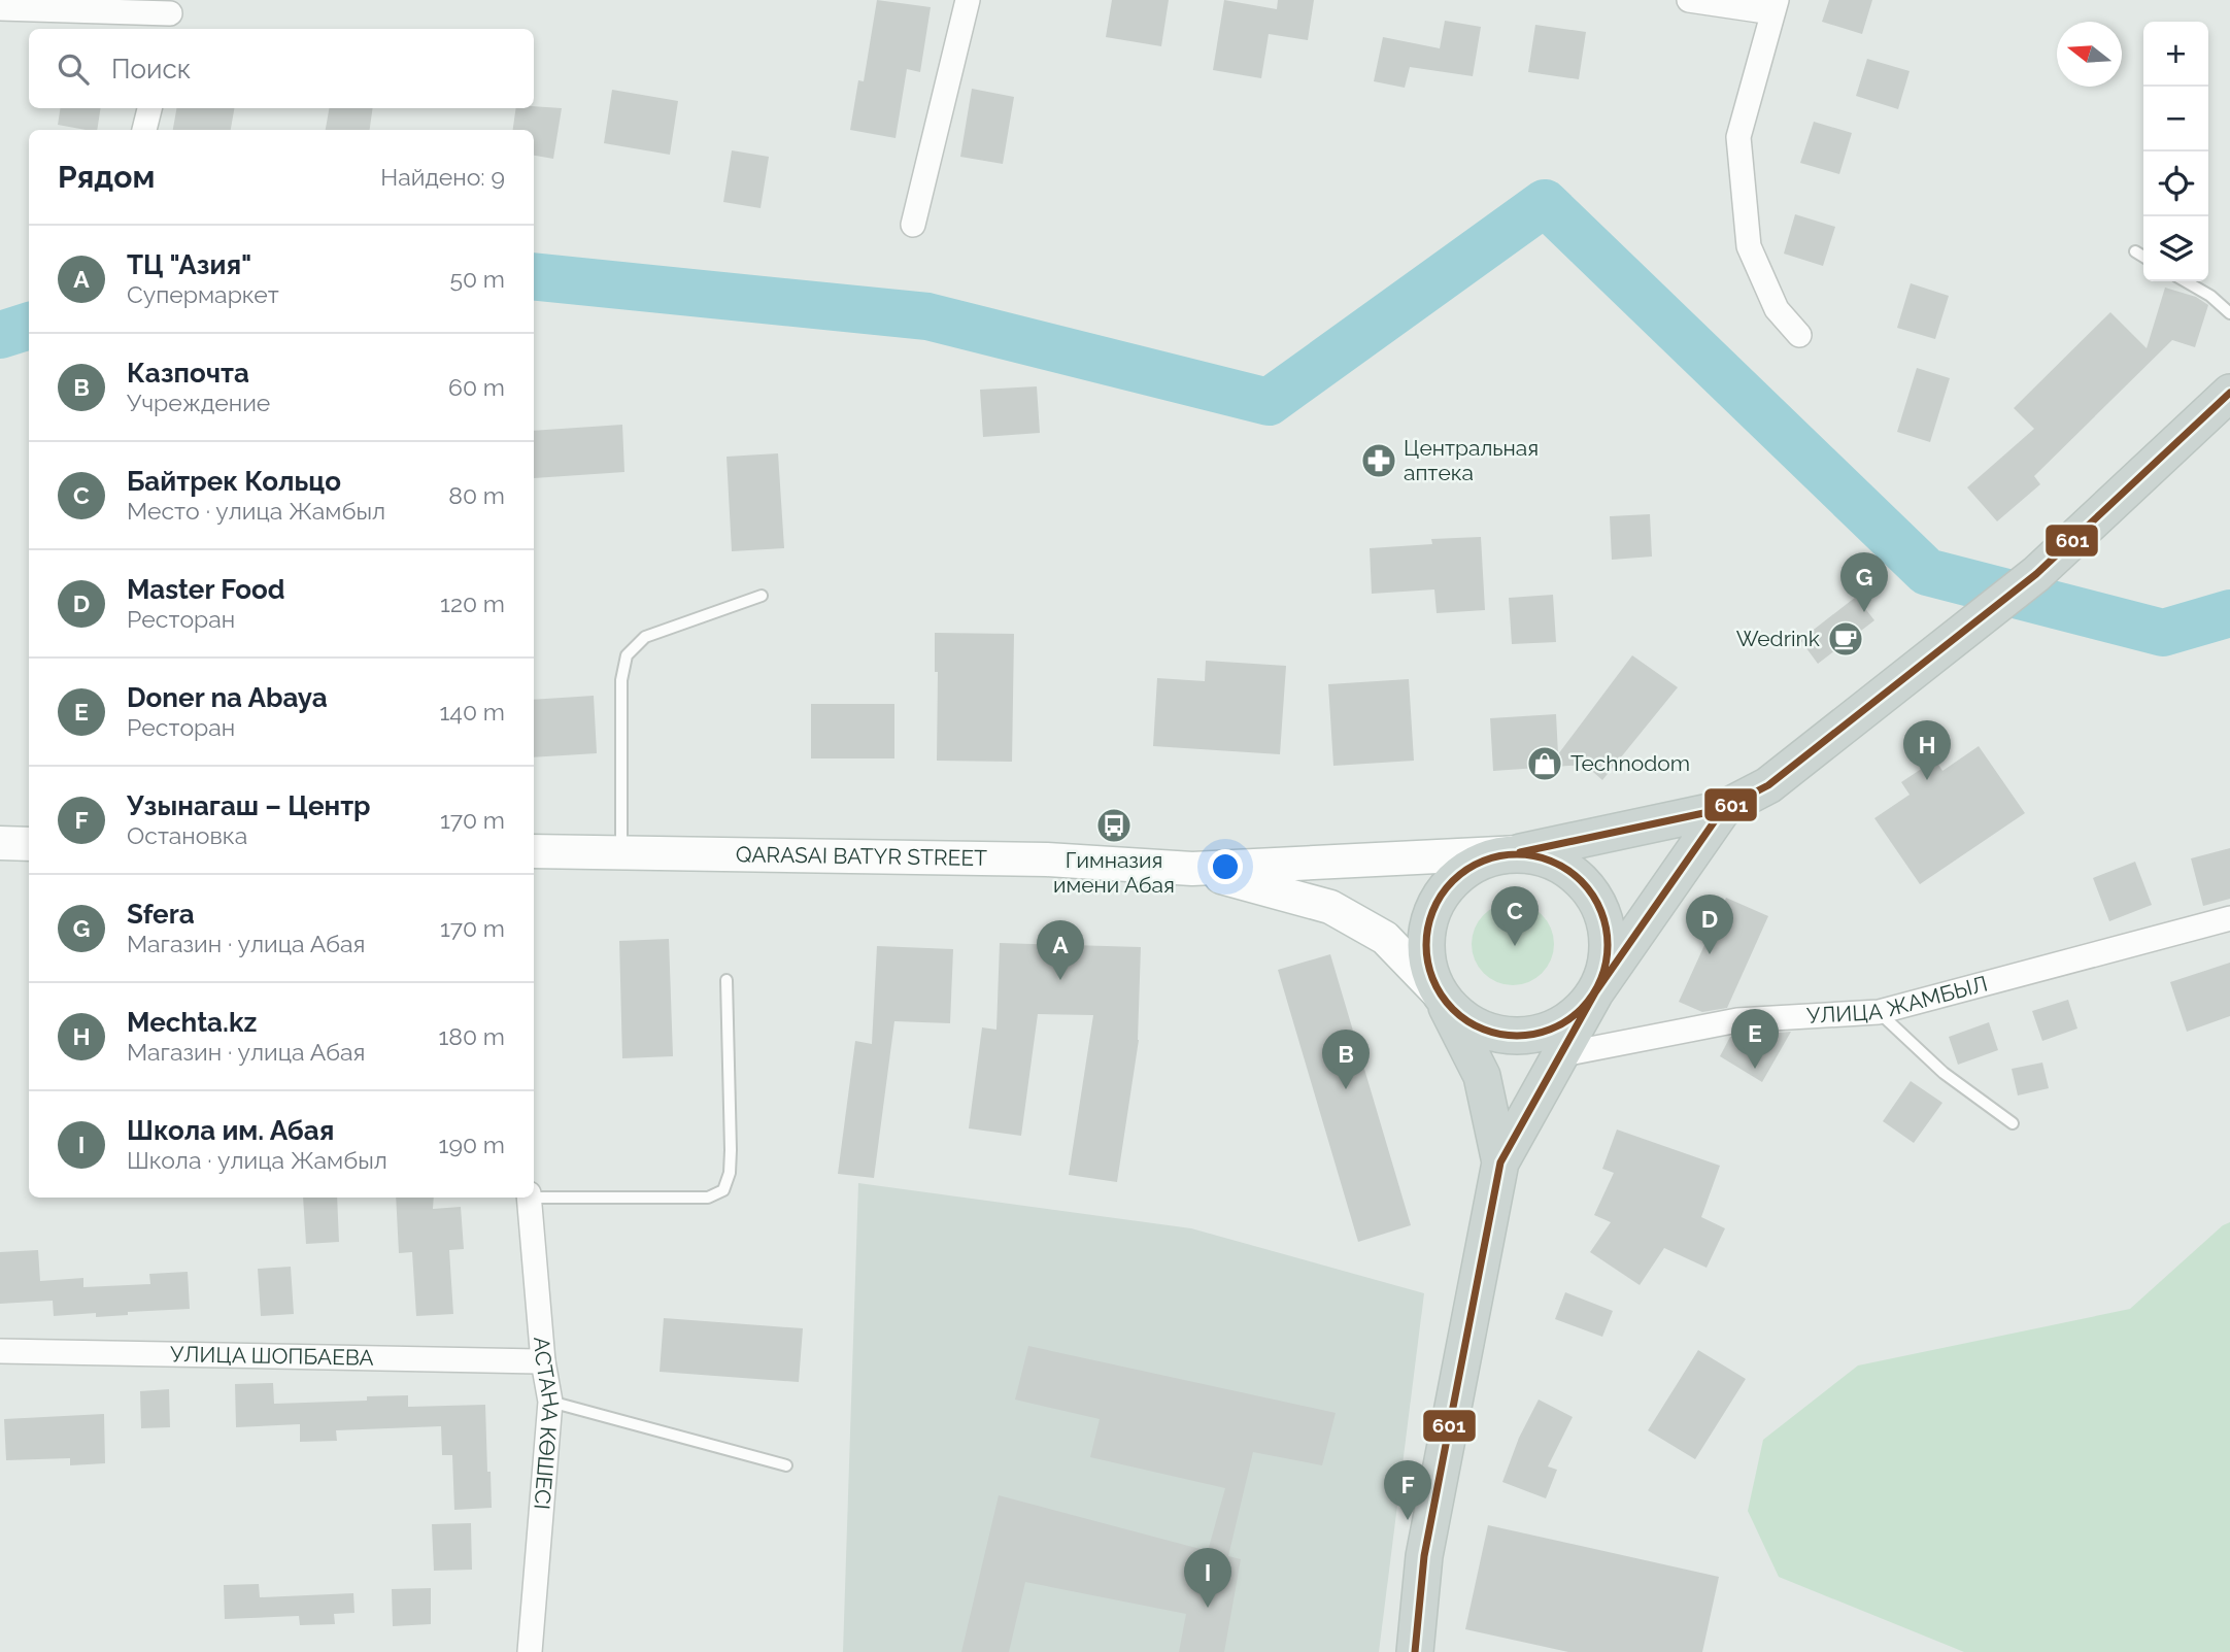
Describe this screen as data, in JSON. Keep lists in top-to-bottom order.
{
  "streets": {
    "main road": ["QARASAI BATYR STREET"],
    "street": ["УЛИЦА ЖАМБЫЛ", "УЛИЦА ШОПБАЕВА", "АСТАНА КӨШЕСІ"]
  },
  "crossings": [
    ["УЛИЦА ШОПБАЕВА", "АСТАНА КӨШЕСІ"]
  ],
  "places": {
    "pharmacy": ["Центральная аптека"],
    "cafe": ["Wedrink"],
    "shop": ["Technodom"],
    "bus stop": ["Гимназия имени Абая"]
  },
  "lines": ["transit line 601"],
  "north": "left",
  "page": {
    "map_buttons": ["+", "−"],
    "search": "Поиск",
    "heading": ["Рядом", "Найдено: 9"],
    "list": [
      {
        "mark": "A",
        "name": "ТЦ \"Азия\"",
        "note": "Супермаркет",
        "value": "50 m"
      },
      {
        "mark": "B",
        "name": "Казпочта",
        "note": "Учреждение",
        "value": "60 m"
      },
      {
        "mark": "C",
        "name": "Байтрек Кольцо",
        "note": "Место · улица Жамбыл",
        "value": "80 m"
      },
      {
        "mark": "D",
        "name": "Master Food",
        "note": "Ресторан",
        "value": "120 m"
      },
      {
        "mark": "E",
        "name": "Doner na Abaya",
        "note": "Ресторан",
        "value": "140 m"
      },
      {
        "mark": "F",
        "name": "Узынагаш – Центр",
        "note": "Остановка",
        "value": "170 m"
      },
      {
        "mark": "G",
        "name": "Sfera",
        "note": "Магазин · улица Абая",
        "value": "170 m"
      },
      {
        "mark": "H",
        "name": "Mechta.kz",
        "note": "Магазин · улица Абая",
        "value": "180 m"
      },
      {
        "mark": "I",
        "name": "Школа им. Абая",
        "note": "Школа · улица Жамбыл",
        "value": "190 m"
      }
    ],
    "pins": [
      "G",
      "H",
      "C",
      "D",
      "A",
      "E",
      "B",
      "F",
      "I"
    ]
  }
}
